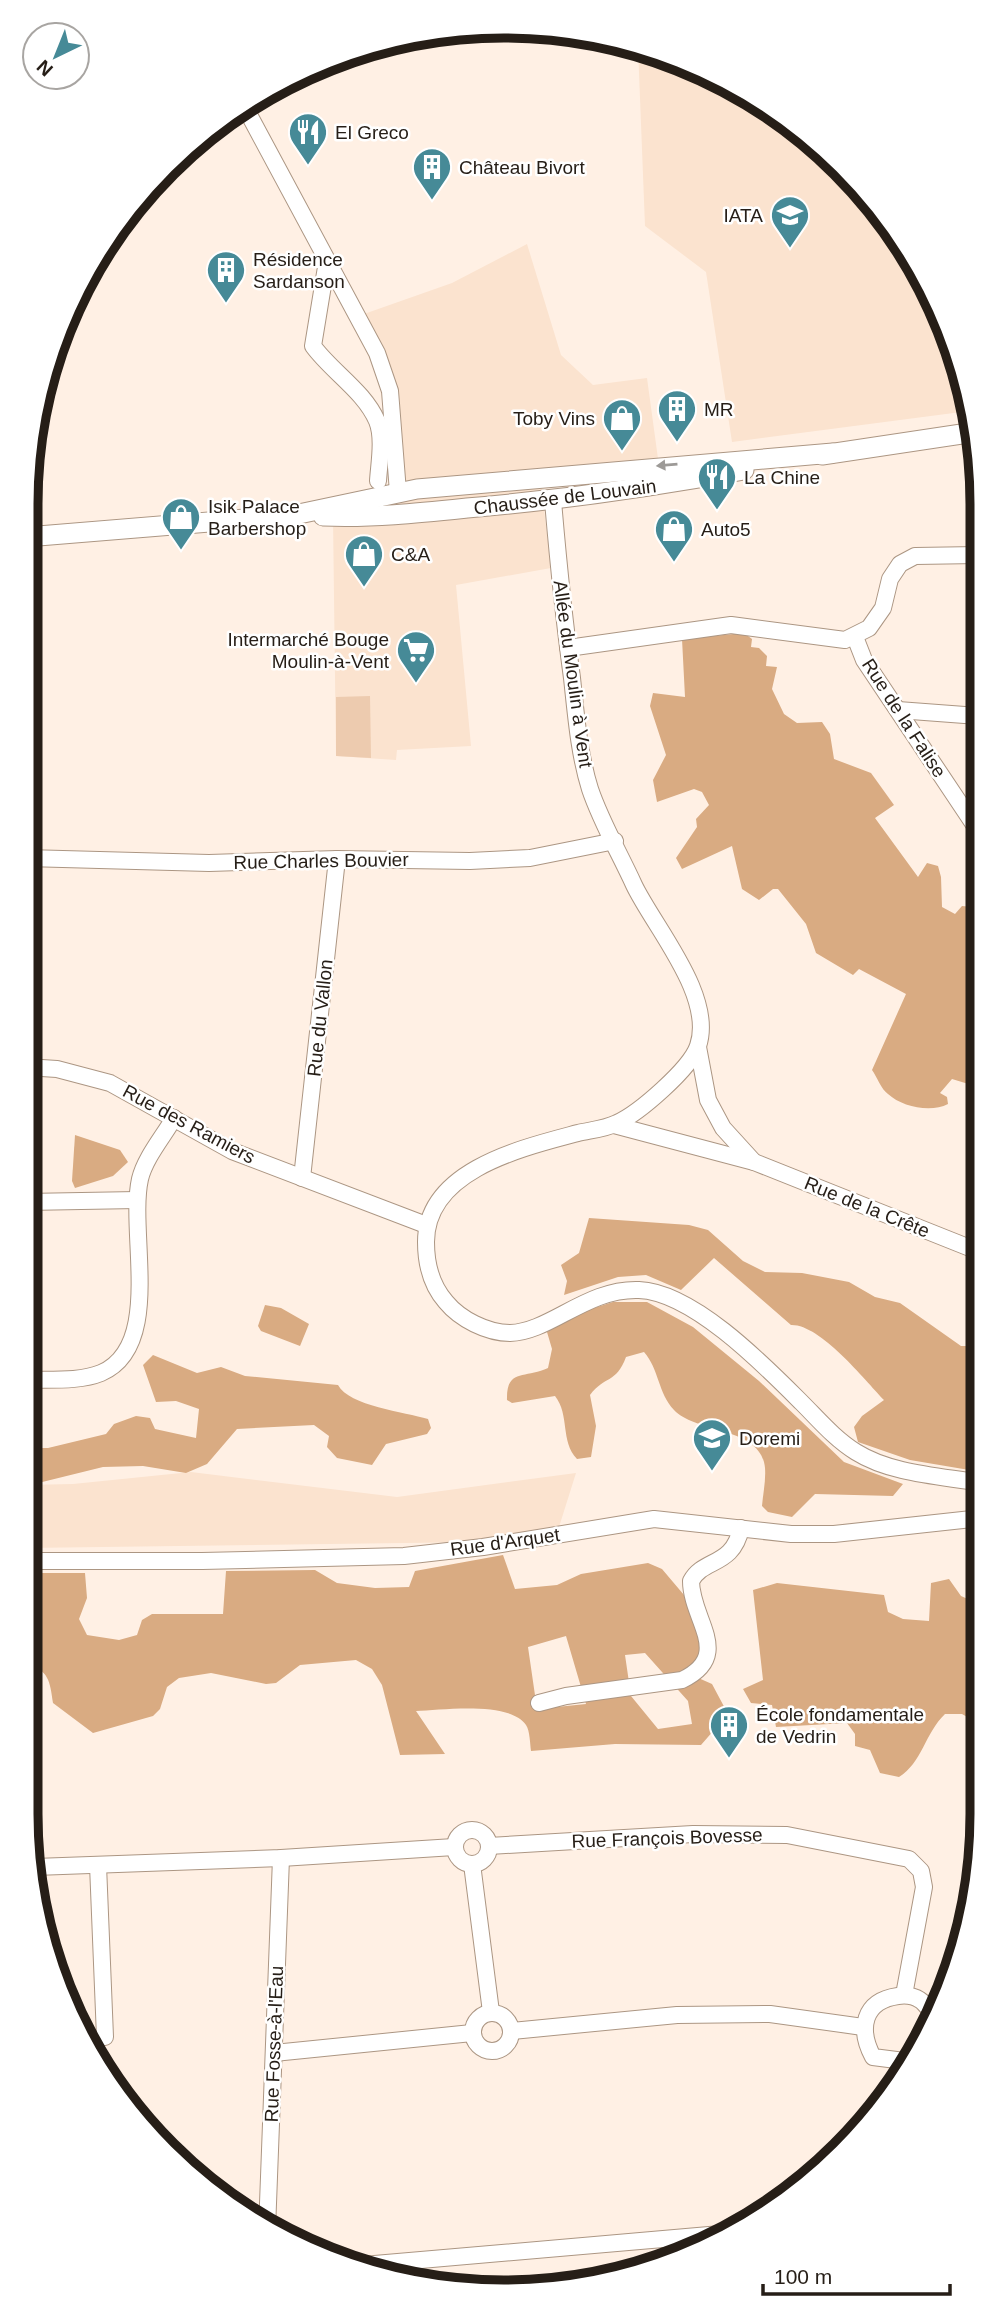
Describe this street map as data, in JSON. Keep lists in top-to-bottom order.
{
  "streets": {
    "main road": ["Chaussée de Louvain"],
    "street": [
      "Allée du Moulin à Vent",
      "Rue de la Falise",
      "Rue Charles Bouvier",
      "Rue du Vallon",
      "Rue des Ramiers",
      "Rue de la Crête",
      "Rue d'Arquet",
      "Rue François Bovesse",
      "Rue Fosse-à-l'Eau"
    ]
  },
  "crossings": [
    ["Chaussée de Louvain", "Allée du Moulin à Vent"],
    ["Allée du Moulin à Vent", "Rue Charles Bouvier"],
    ["Allée du Moulin à Vent", "Rue de la Crête"],
    ["Rue Charles Bouvier", "Rue du Vallon"],
    ["Rue du Vallon", "Rue des Ramiers"]
  ],
  "places": {
    "restaurant": ["El Greco", "La Chine"],
    "building": [
      "Château Bivort",
      "Résidence Sardanson",
      "MR",
      "École fondamentale de Vedrin"
    ],
    "school or university": ["IATA", "Doremi"],
    "shop": [
      "Toby Vins",
      "Isik Palace Barbershop",
      "Auto5",
      "C&A"
    ],
    "supermarket": ["Intermarché Bouge Moulin-à-Vent"]
  },
  "scale_bar": "100 m",
  "north": "bottom left"
}
